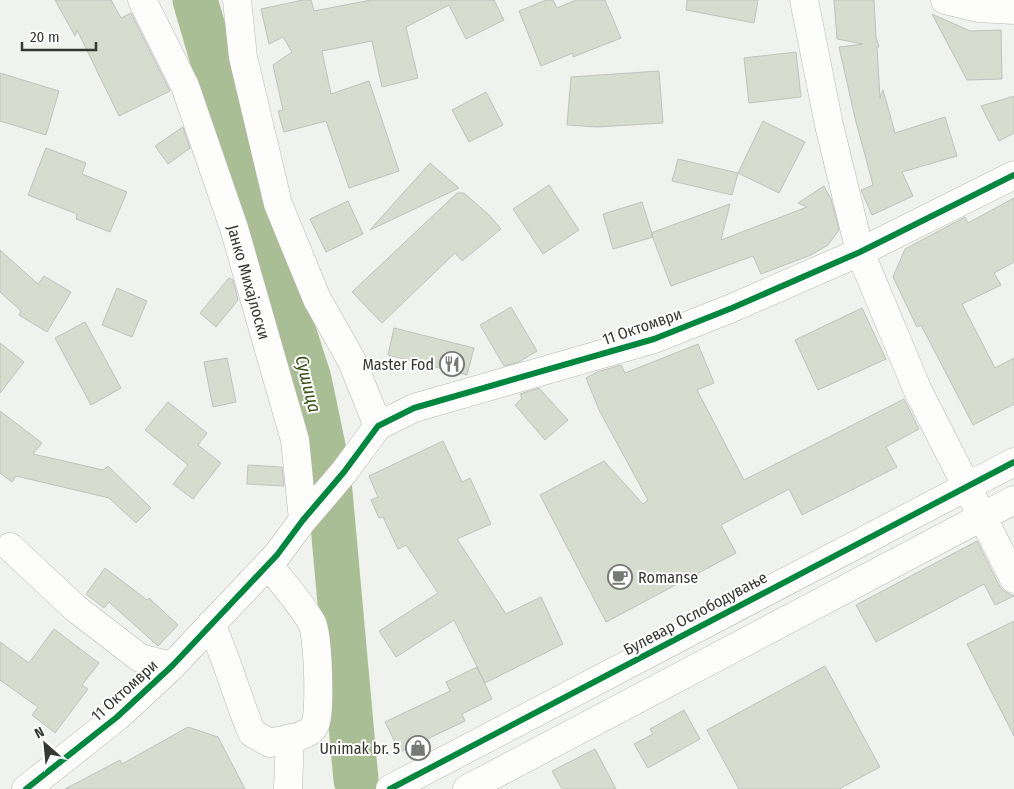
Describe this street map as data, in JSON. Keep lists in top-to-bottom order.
{
  "streets": {
    "street": ["Јанко Михајлоски", "11 Октомври", "Булевар Ослободување"]
  },
  "crossings": [
    ["Јанко Михајлоски", "11 Октомври"]
  ],
  "water": ["Сушица"],
  "places": {
    "restaurant": ["Master Fod"],
    "cafe": ["Romanse"],
    "shop": ["Unimak br. 5"]
  },
  "scale_bar": "20 m",
  "north": "top left"
}
